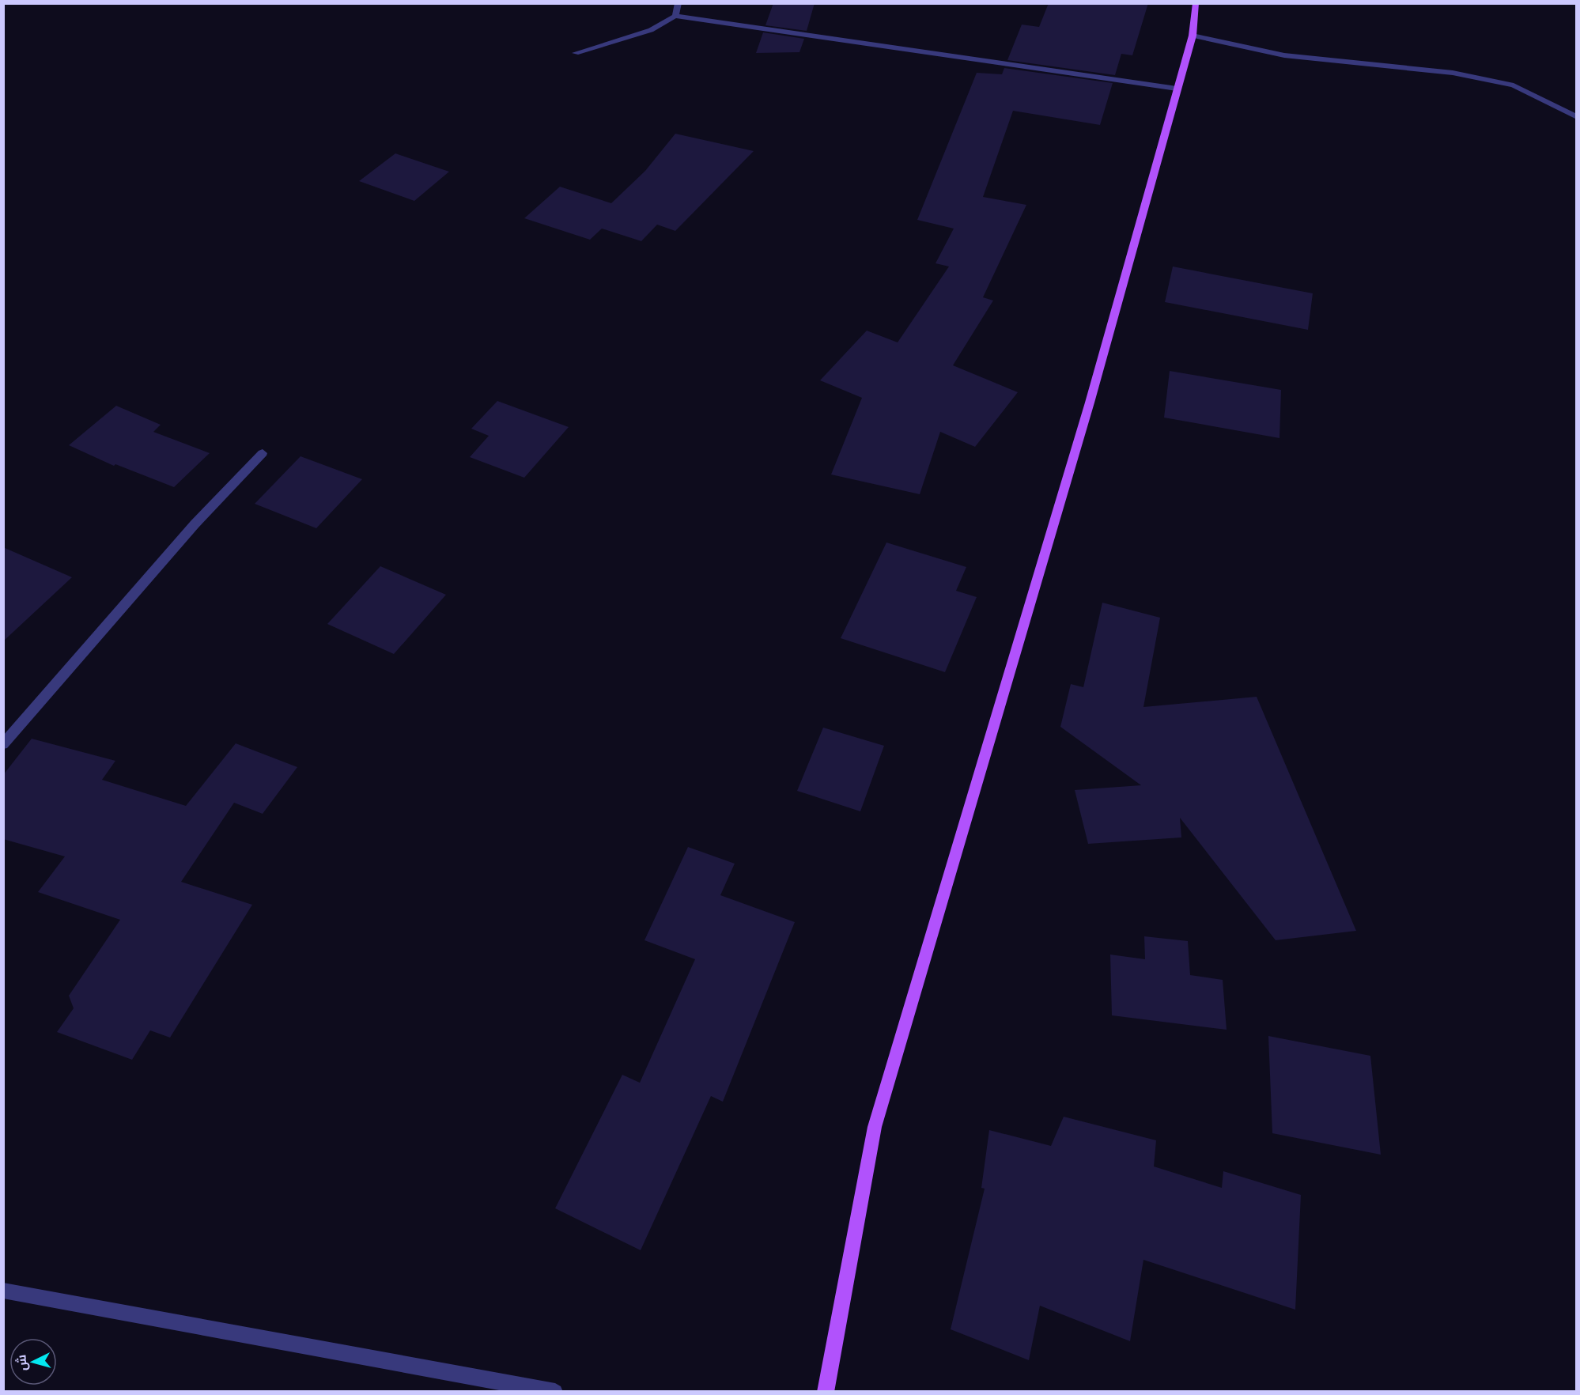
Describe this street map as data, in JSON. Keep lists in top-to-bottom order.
{
  "north": "left"
}
